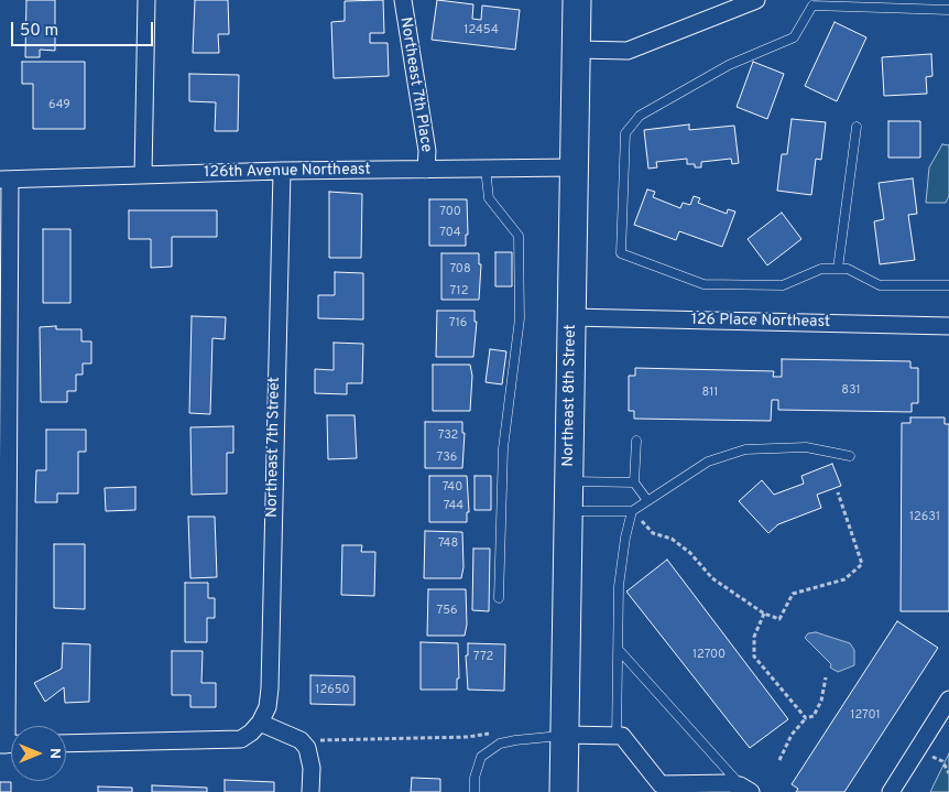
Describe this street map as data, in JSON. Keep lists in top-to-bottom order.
{
  "streets": {
    "main road": ["Northeast 8th Street"],
    "street": [
      "Northeast 7th Place",
      "126th Avenue Northeast",
      "126 Place Northeast",
      "Northeast 7th Street"
    ]
  },
  "crossings": [
    ["Northeast 7th Place", "126th Avenue Northeast"],
    ["126th Avenue Northeast", "Northeast 8th Street"],
    ["126th Avenue Northeast", "Northeast 7th Street"],
    ["126 Place Northeast", "Northeast 8th Street"]
  ],
  "house_numbers": [
    "12454",
    "649",
    "700",
    "704",
    "708",
    "712",
    "716",
    "831",
    "811",
    "732",
    "736",
    "740",
    "744",
    "12631",
    "748",
    "756",
    "12700",
    "772",
    "12650",
    "12701"
  ],
  "scale_bar": "50 m",
  "north": "right"
}
